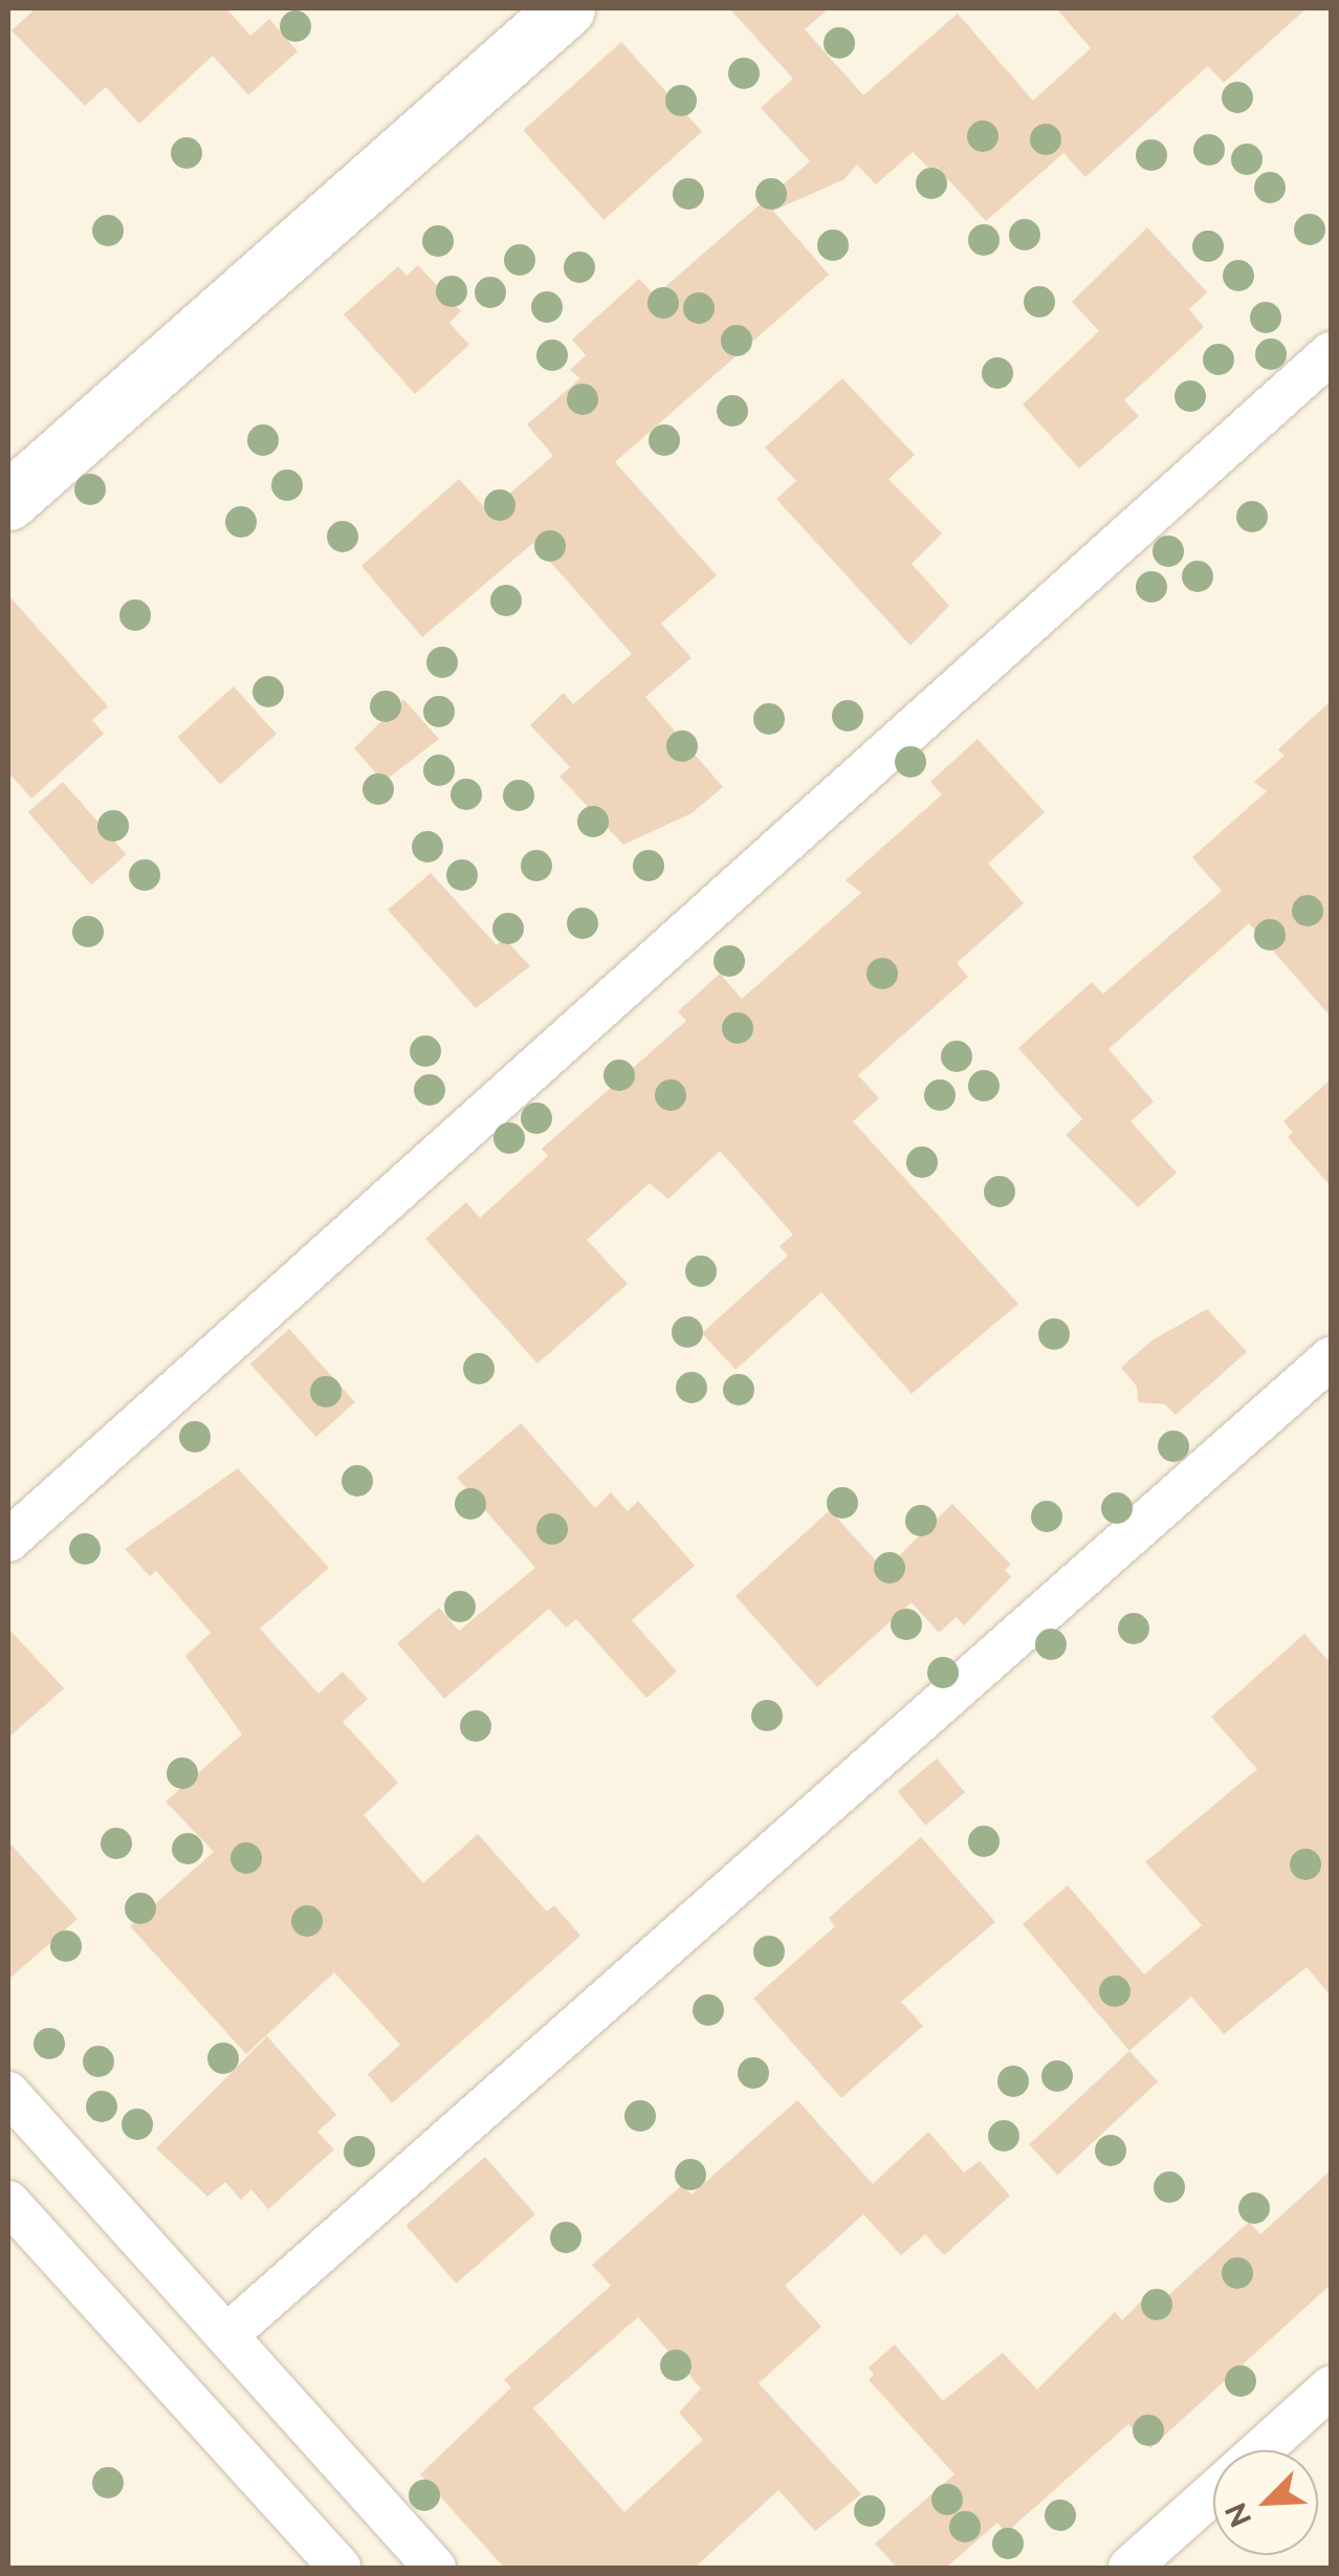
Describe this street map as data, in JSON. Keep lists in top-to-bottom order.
{
  "north": "bottom left"
}
